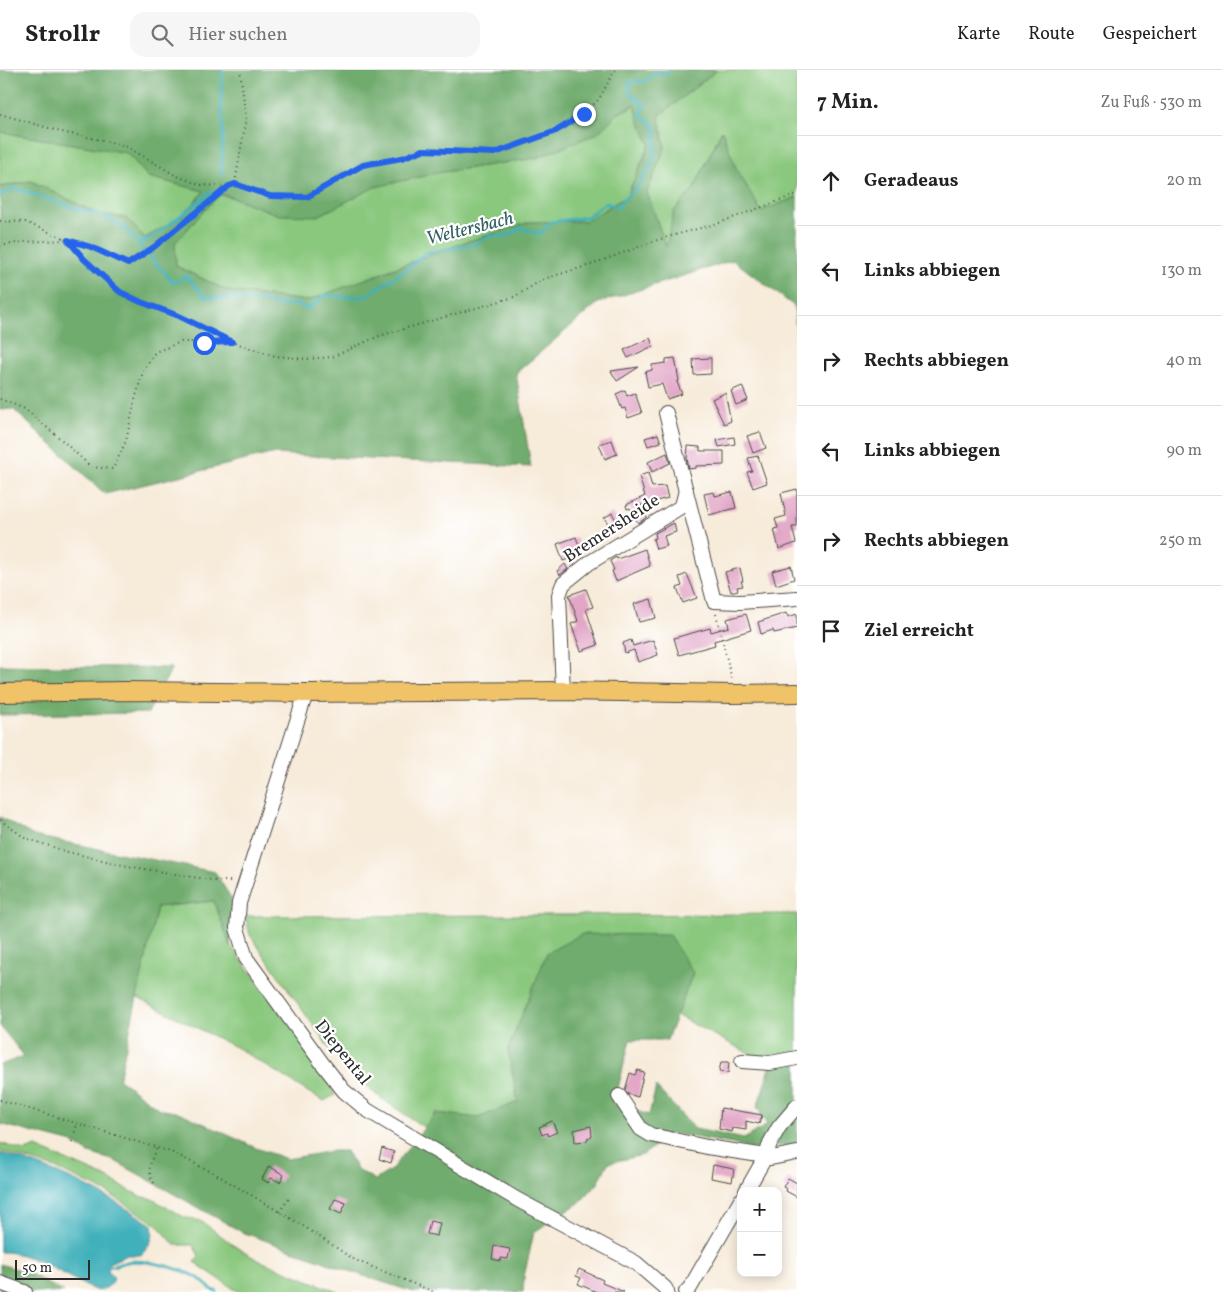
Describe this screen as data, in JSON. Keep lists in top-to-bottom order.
{
  "streets": {
    "street": ["Bremersheide", "Diepental"]
  },
  "water": ["Weltersbach"],
  "scale_bar": "50 m",
  "page": {
    "header": "Strollr",
    "search": "Hier suchen",
    "nav": ["Karte", "Route", "Gespeichert"],
    "heading": ["7 Min.", "Zu Fuß · 530 m"],
    "list": [
      ["Geradeaus", "20 m"],
      ["Links abbiegen", "130 m"],
      ["Rechts abbiegen", "40 m"],
      ["Links abbiegen", "90 m"],
      ["Rechts abbiegen", "250 m"],
      "Ziel erreicht"
    ],
    "map_buttons": ["+", "−"],
    "scale": "50 m"
  }
}
